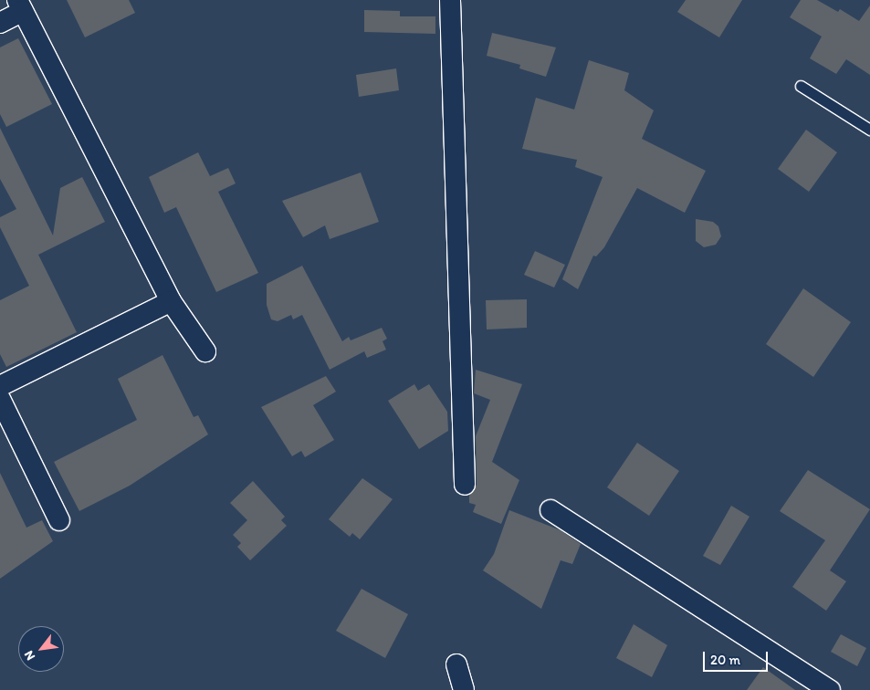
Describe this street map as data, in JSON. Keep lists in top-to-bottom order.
{
  "scale_bar": "20 m",
  "north": "bottom left"
}
